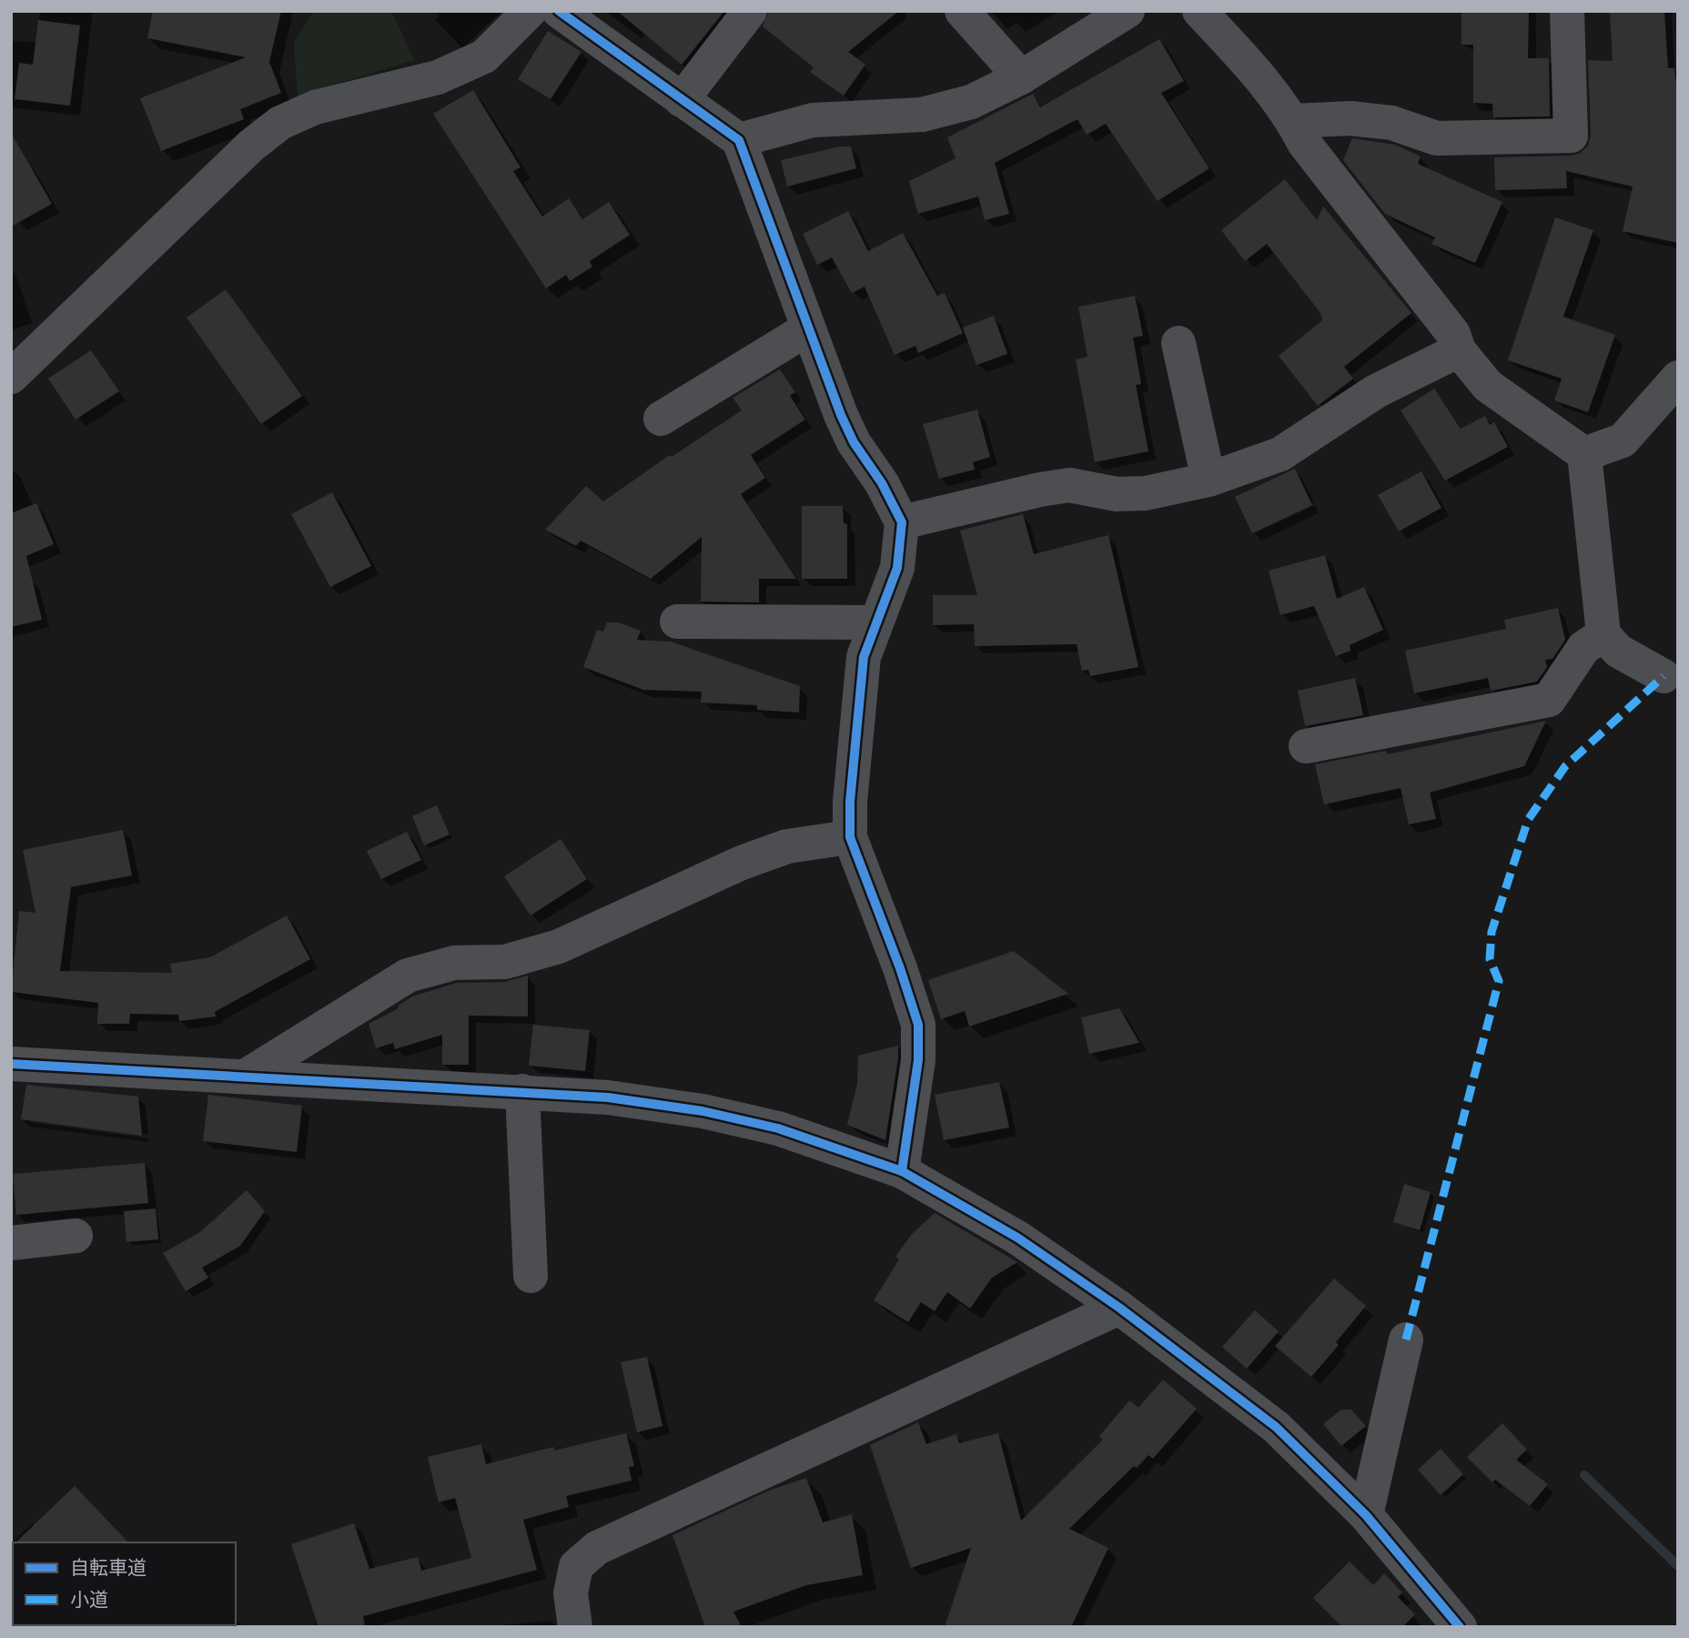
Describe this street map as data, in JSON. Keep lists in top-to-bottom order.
{
  "legend": ["自転車道", "小道"]
}
